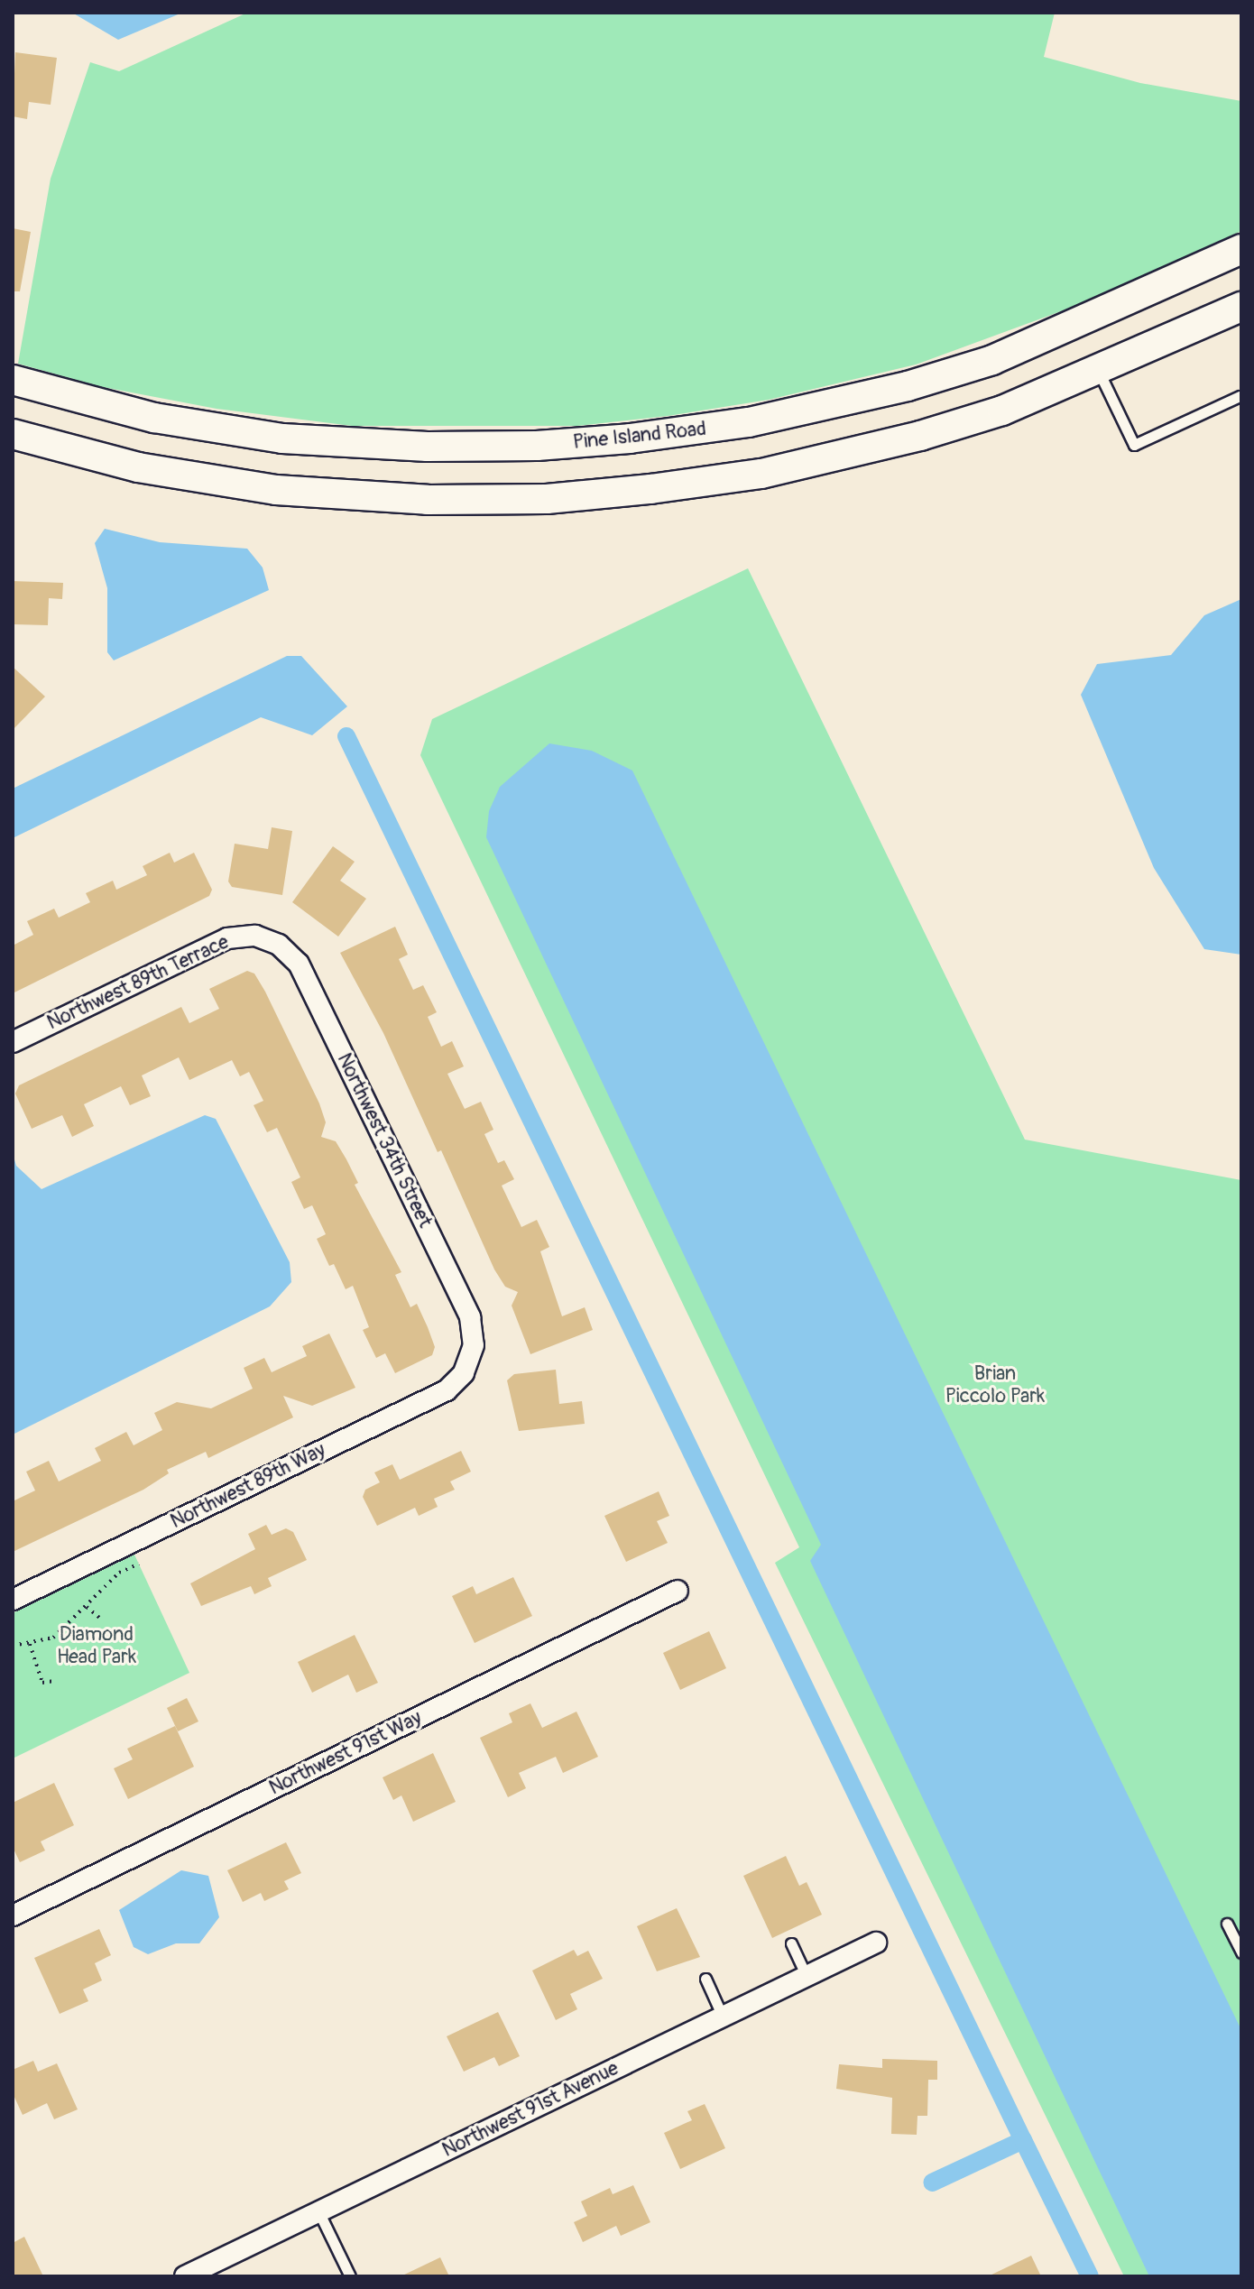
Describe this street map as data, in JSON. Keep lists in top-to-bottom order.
{
  "streets": {
    "main road": ["Pine Island Road"],
    "street": [
      "Northwest 89th Terrace",
      "Northwest 34th Street",
      "Northwest 89th Way",
      "Northwest 91st Way",
      "Northwest 91st Avenue"
    ]
  },
  "crossings": [
    ["Northwest 89th Terrace", "Northwest 34th Street"],
    ["Northwest 34th Street", "Northwest 89th Way"]
  ],
  "parks": ["Brian Piccolo Park", "Diamond Head Park"]
}
